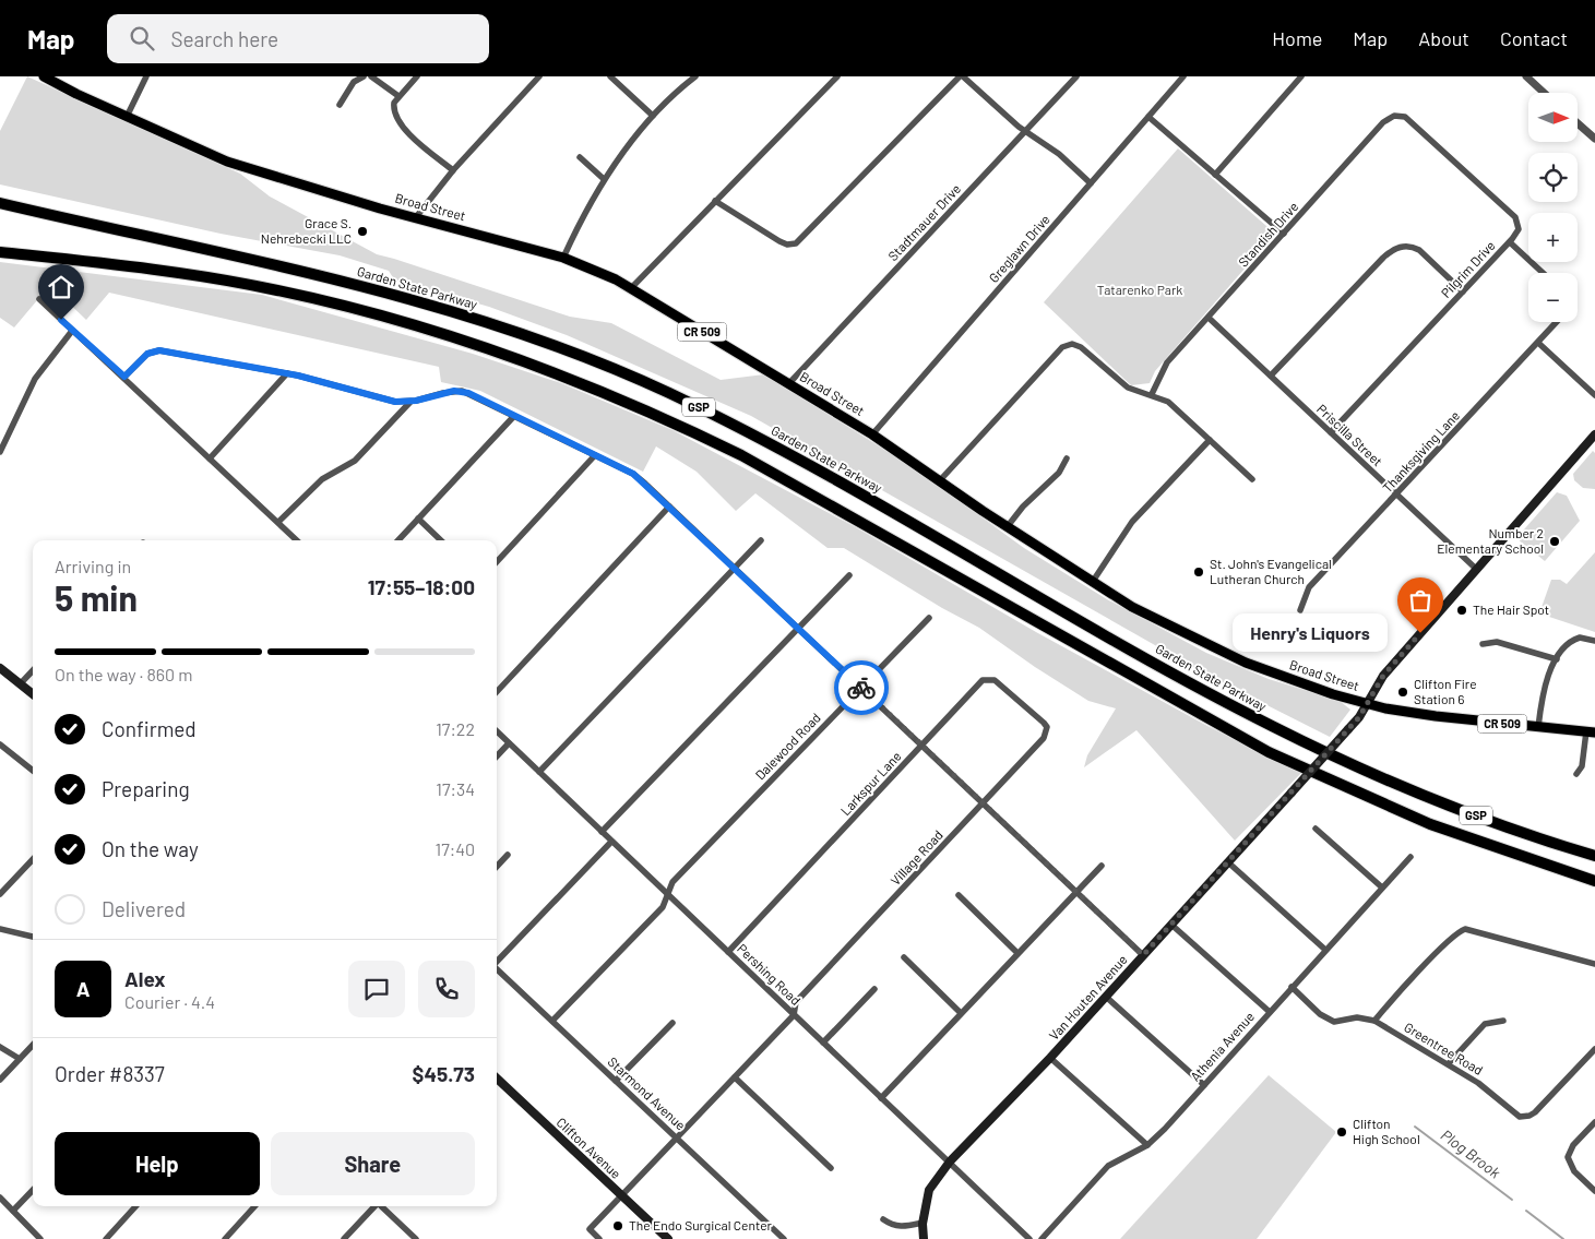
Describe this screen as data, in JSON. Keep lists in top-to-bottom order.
{
  "streets": {
    "highway": ["Garden State Parkway", "GSP"],
    "main road": [
      "Broad Street",
      "CR 509",
      "Van Houten Avenue",
      "Clifton Avenue"
    ],
    "street": [
      "Stadtmauer Drive",
      "Standish Drive",
      "Greglawn Drive",
      "Pilgrim Drive",
      "Priscilla Street",
      "Thanksgiving Lane",
      "Dalewood Road",
      "Larkspur Lane",
      "Village Road",
      "Pershing Road",
      "Athenia Avenue",
      "Greentree Road",
      "Starmond Avenue"
    ]
  },
  "crossings": [
    ["Broad Street", "Stadtmauer Drive"],
    ["Broad Street", "Greglawn Drive"],
    ["Broad Street", "Van Houten Avenue"],
    ["Standish Drive", "Pilgrim Drive"],
    ["Standish Drive", "Priscilla Street"],
    ["Pilgrim Drive", "Priscilla Street"],
    ["Priscilla Street", "Thanksgiving Lane"],
    ["Priscilla Street", "Van Houten Avenue"],
    ["Dalewood Road", "Pershing Road"],
    ["Dalewood Road", "Starmond Avenue"],
    ["Larkspur Lane", "Village Road"],
    ["Larkspur Lane", "Pershing Road"],
    ["Village Road", "Pershing Road"],
    ["Village Road", "Starmond Avenue"],
    ["Village Road", "Clifton Avenue"],
    ["Pershing Road", "Van Houten Avenue"],
    ["Athenia Avenue", "Greentree Road"]
  ],
  "water": ["Plog Brook"],
  "parks": ["Tatarenko Park"],
  "places": [
    "Grace S. Nehrebecki LLC",
    "Number 2 Elementary School",
    "St. John's Evangelical Lutheran Church",
    "The Hair Spot",
    "Henry's Liquors",
    "Clifton Fire Station 6",
    "Clifton High School",
    "The Endo Surgical Center"
  ],
  "north": "right",
  "page": {
    "header": "Map",
    "search": "Search here",
    "nav": [
      "Home",
      "Map",
      "About",
      "Contact"
    ],
    "map_buttons": ["+", "−"],
    "heading": ["5 min", "Arriving in", "17:55–18:00"],
    "panel": [
      "Alex",
      "Courier · 4.4",
      "Order #8337",
      "$45.73"
    ],
    "bubble": "Henry's Liquors",
    "bar": "On the way · 860 m",
    "list": [
      ["Confirmed", "17:22"],
      ["Preparing", "17:34"],
      ["On the way", "17:40"],
      "Delivered"
    ],
    "round": "A",
    "buttons": ["Help", "Share"]
  }
}
